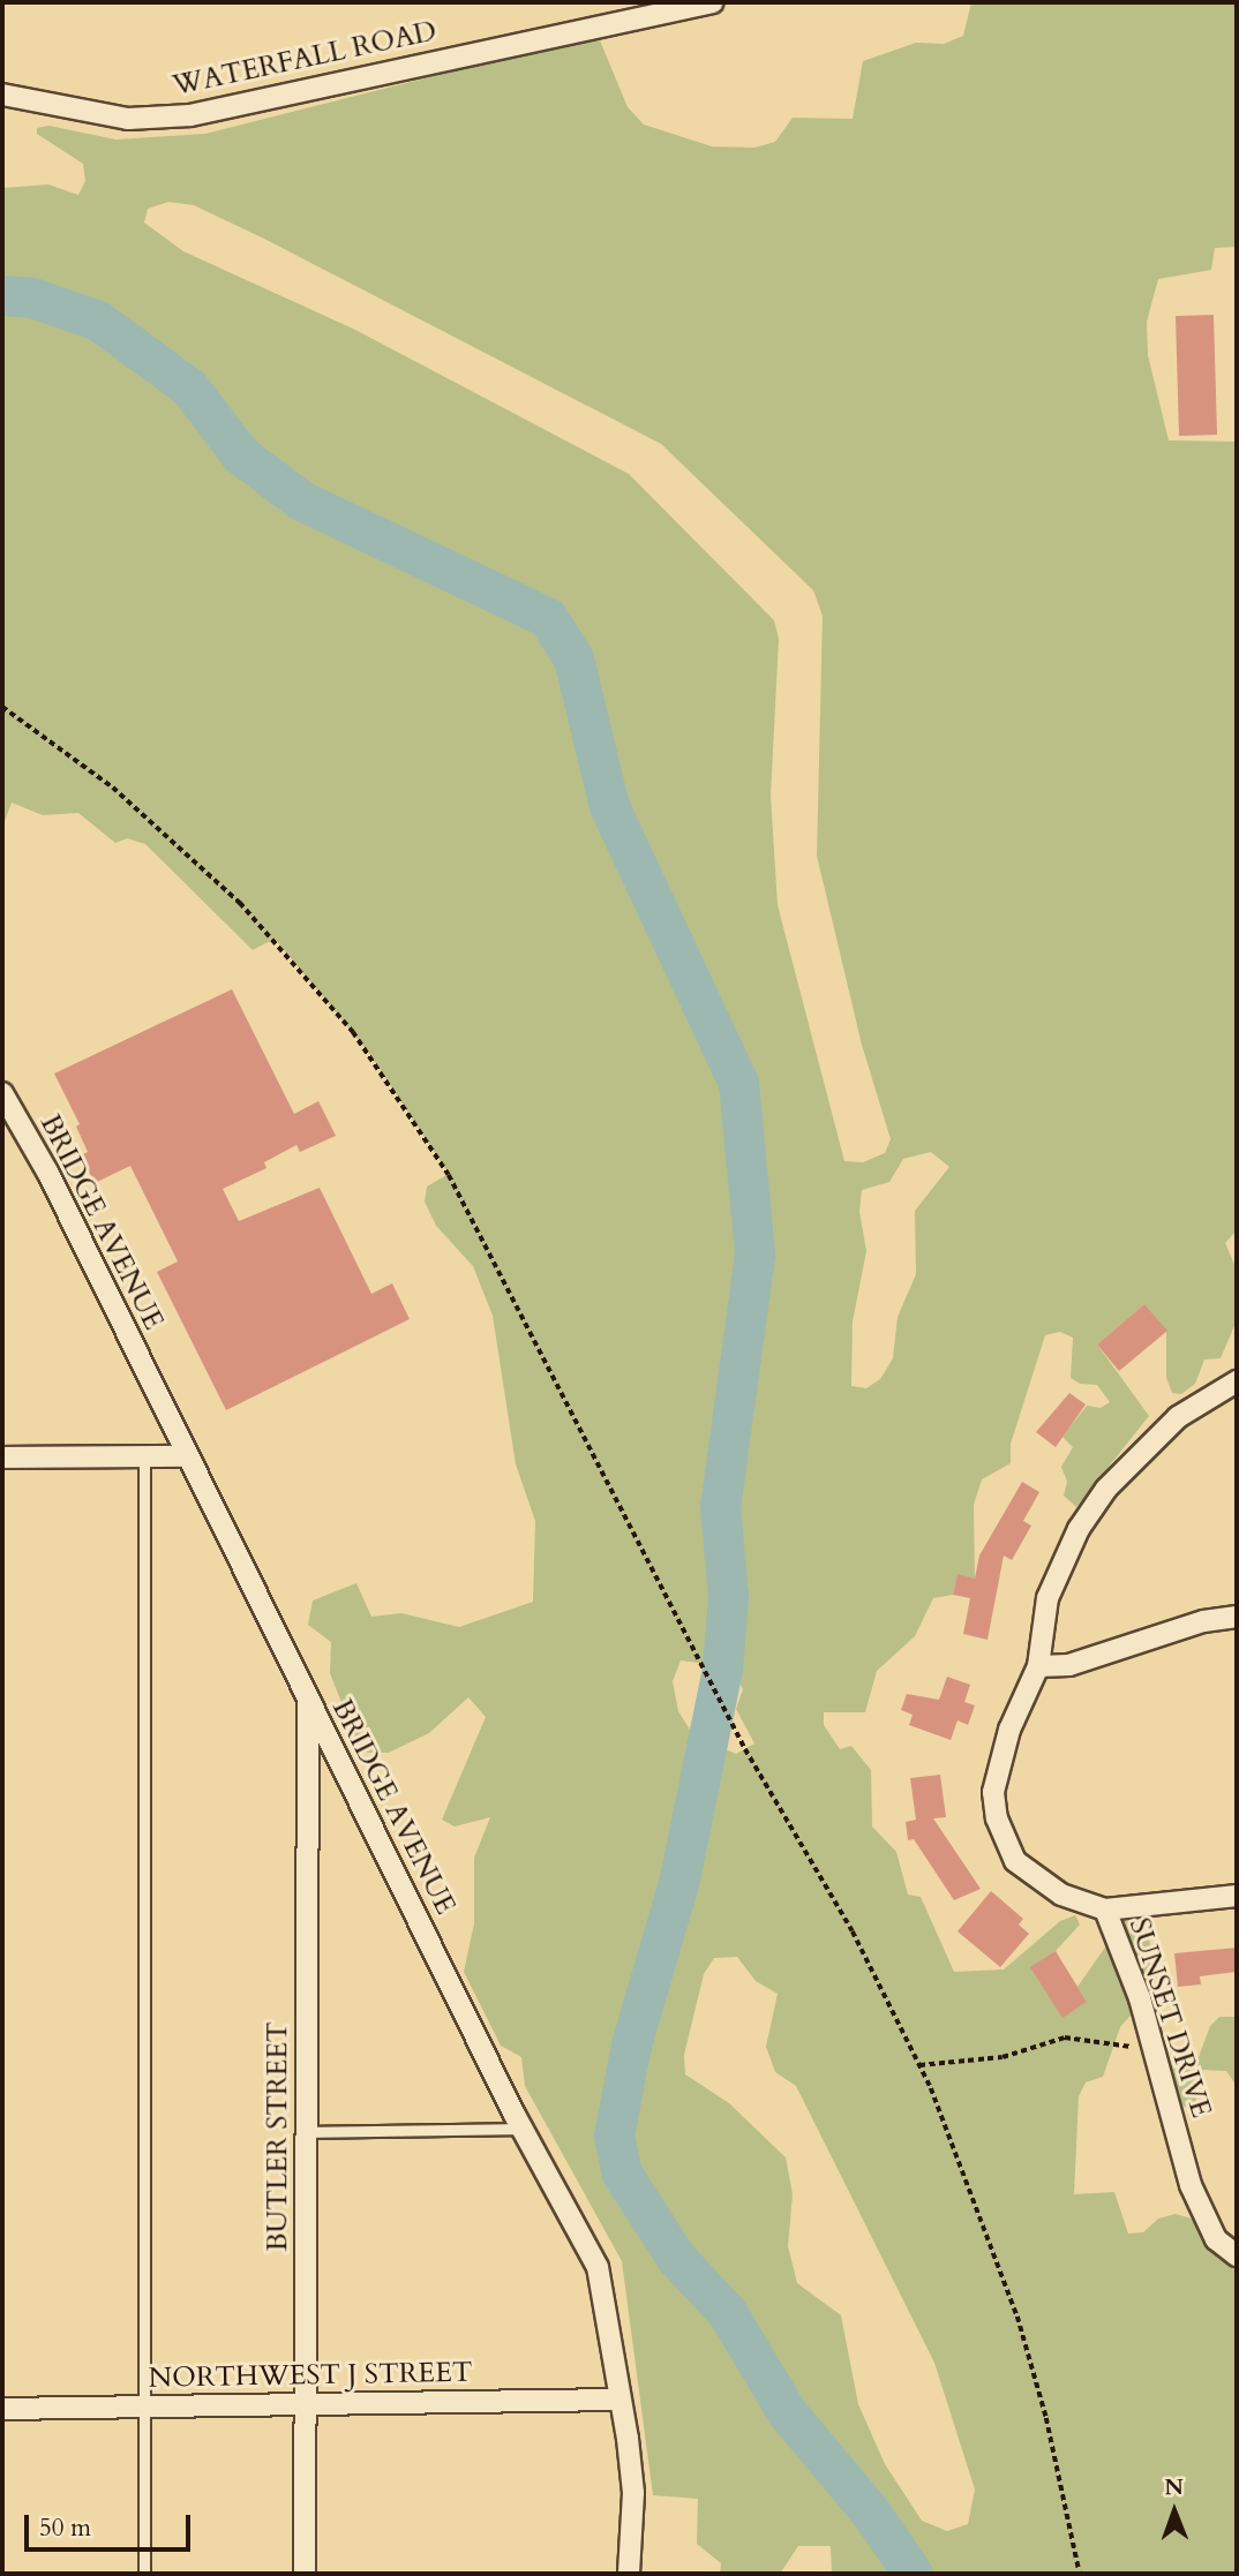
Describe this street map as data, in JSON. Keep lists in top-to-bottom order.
{
  "streets": {
    "street": [
      "WATERFALL ROAD",
      "BRIDGE AVENUE",
      "SUNSET DRIVE",
      "BUTLER STREET",
      "NORTHWEST J STREET"
    ]
  },
  "crossings": [
    ["BRIDGE AVENUE", "BUTLER STREET"],
    ["BRIDGE AVENUE", "NORTHWEST J STREET"],
    ["BUTLER STREET", "NORTHWEST J STREET"]
  ],
  "scale_bar": "50 m",
  "north": "top"
}
